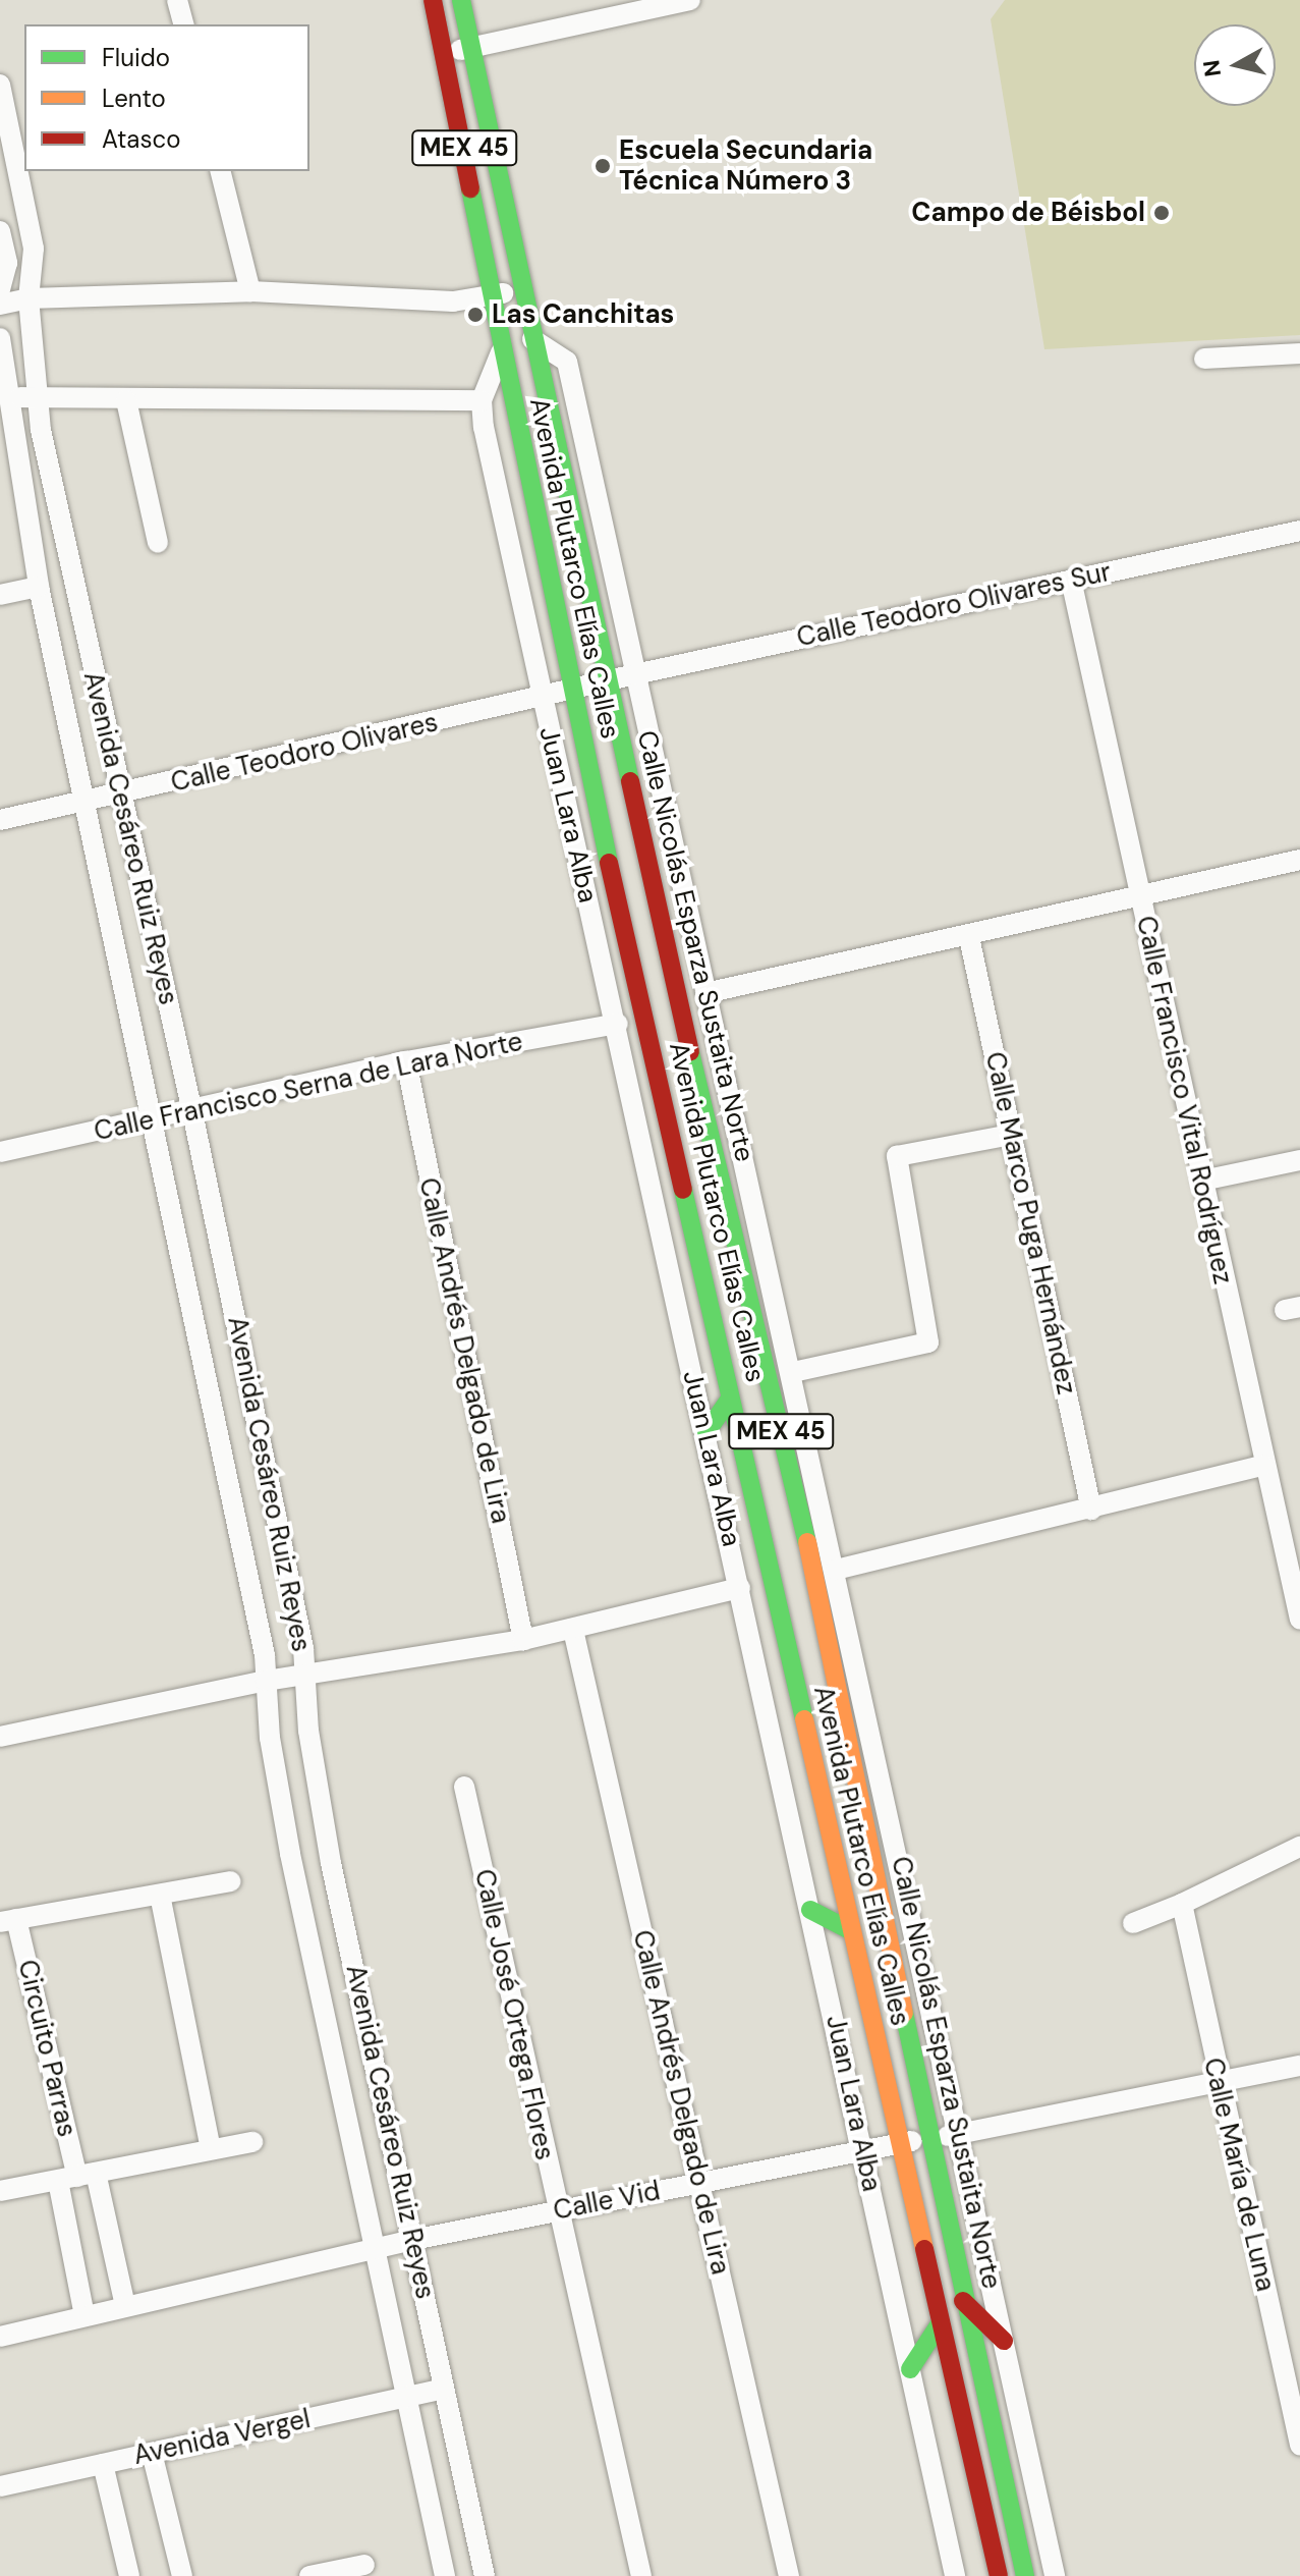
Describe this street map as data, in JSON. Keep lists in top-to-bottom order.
{
  "streets": {
    "main road": ["MEX 45", "Avenida Plutarco Elías Calles"],
    "street": [
      "Calle Teodoro Olivares Sur",
      "Calle Teodoro Olivares",
      "Juan Lara Alba",
      "Avenida Cesáreo Ruiz Reyes",
      "Calle Nicolás Esparza Sustaita Norte",
      "Calle Francisco Serna de Lara Norte",
      "Calle Francisco Vital Rodríguez",
      "Calle Marco Puga Hernández",
      "Calle Andrés Delgado de Lira",
      "Calle José Ortega Flores",
      "Circuito Parras",
      "Calle María de Luna",
      "Calle Vid",
      "Avenida Vergel"
    ]
  },
  "crossings": [
    ["Avenida Plutarco Elías Calles", "Calle Teodoro Olivares Sur"],
    ["Avenida Plutarco Elías Calles", "Calle Teodoro Olivares"],
    ["Avenida Plutarco Elías Calles", "Calle Nicolás Esparza Sustaita Norte"],
    ["Avenida Plutarco Elías Calles", "Calle Vid"],
    ["Calle Teodoro Olivares Sur", "Calle Teodoro Olivares"],
    ["Calle Teodoro Olivares Sur", "Calle Nicolás Esparza Sustaita Norte"],
    ["Calle Teodoro Olivares Sur", "Calle Francisco Vital Rodríguez"],
    ["Calle Teodoro Olivares", "Juan Lara Alba"],
    ["Calle Teodoro Olivares", "Avenida Cesáreo Ruiz Reyes"],
    ["Juan Lara Alba", "Calle Francisco Serna de Lara Norte"],
    ["Juan Lara Alba", "Calle Vid"],
    ["Avenida Cesáreo Ruiz Reyes", "Calle Francisco Serna de Lara Norte"],
    ["Avenida Cesáreo Ruiz Reyes", "Calle Vid"],
    ["Avenida Cesáreo Ruiz Reyes", "Avenida Vergel"],
    ["Calle Nicolás Esparza Sustaita Norte", "Calle Vid"],
    ["Calle Francisco Serna de Lara Norte", "Calle Andrés Delgado de Lira"],
    ["Calle Andrés Delgado de Lira", "Calle Vid"],
    ["Calle José Ortega Flores", "Calle Vid"],
    ["Circuito Parras", "Calle Vid"],
    ["Calle María de Luna", "Calle Vid"]
  ],
  "places": ["Escuela Secundaria Técnica Número 3", "Campo de Béisbol", "Las Canchitas"],
  "legend": ["Fluido", "Lento", "Atasco"],
  "north": "left"
}
